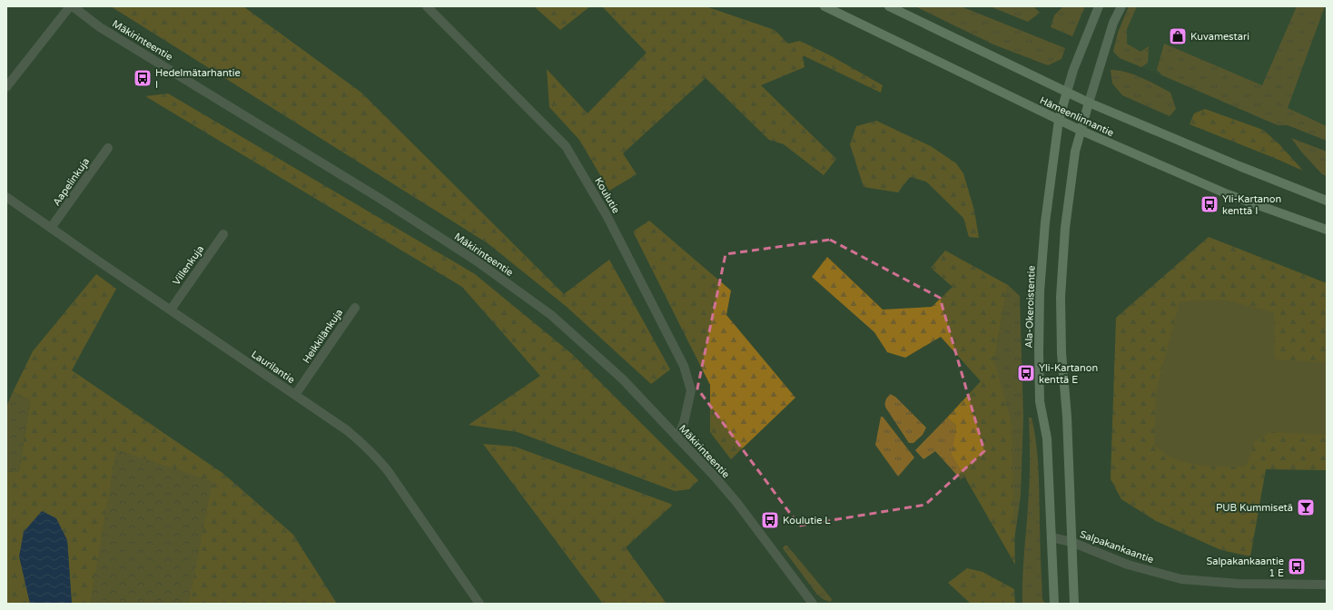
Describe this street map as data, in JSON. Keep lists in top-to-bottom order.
{
  "streets": {
    "main road": ["Hämeenlinnantie", "Ala-Okeroistentie"],
    "street": [
      "Mäkirinteentie",
      "Aapelinkuja",
      "Koulutie",
      "Villenkuja",
      "Heikkilänkuja",
      "Laurilantie",
      "Salpakankaantie"
    ]
  },
  "crossings": [
    ["Mäkirinteentie", "Koulutie"],
    ["Hämeenlinnantie", "Ala-Okeroistentie"],
    ["Aapelinkuja", "Laurilantie"],
    ["Villenkuja", "Laurilantie"],
    ["Ala-Okeroistentie", "Salpakankaantie"],
    ["Heikkilänkuja", "Laurilantie"]
  ],
  "places": {
    "shop": ["Kuvamestari"],
    "bus stop": [
      "Hedelmätarhantie I",
      "Yli-Kartanon kenttä I",
      "Yli-Kartanon kenttä E",
      "Koulutie L",
      "Salpakankaantie 1 E"
    ],
    "bar": ["PUB Kummisetä"]
  }
}
